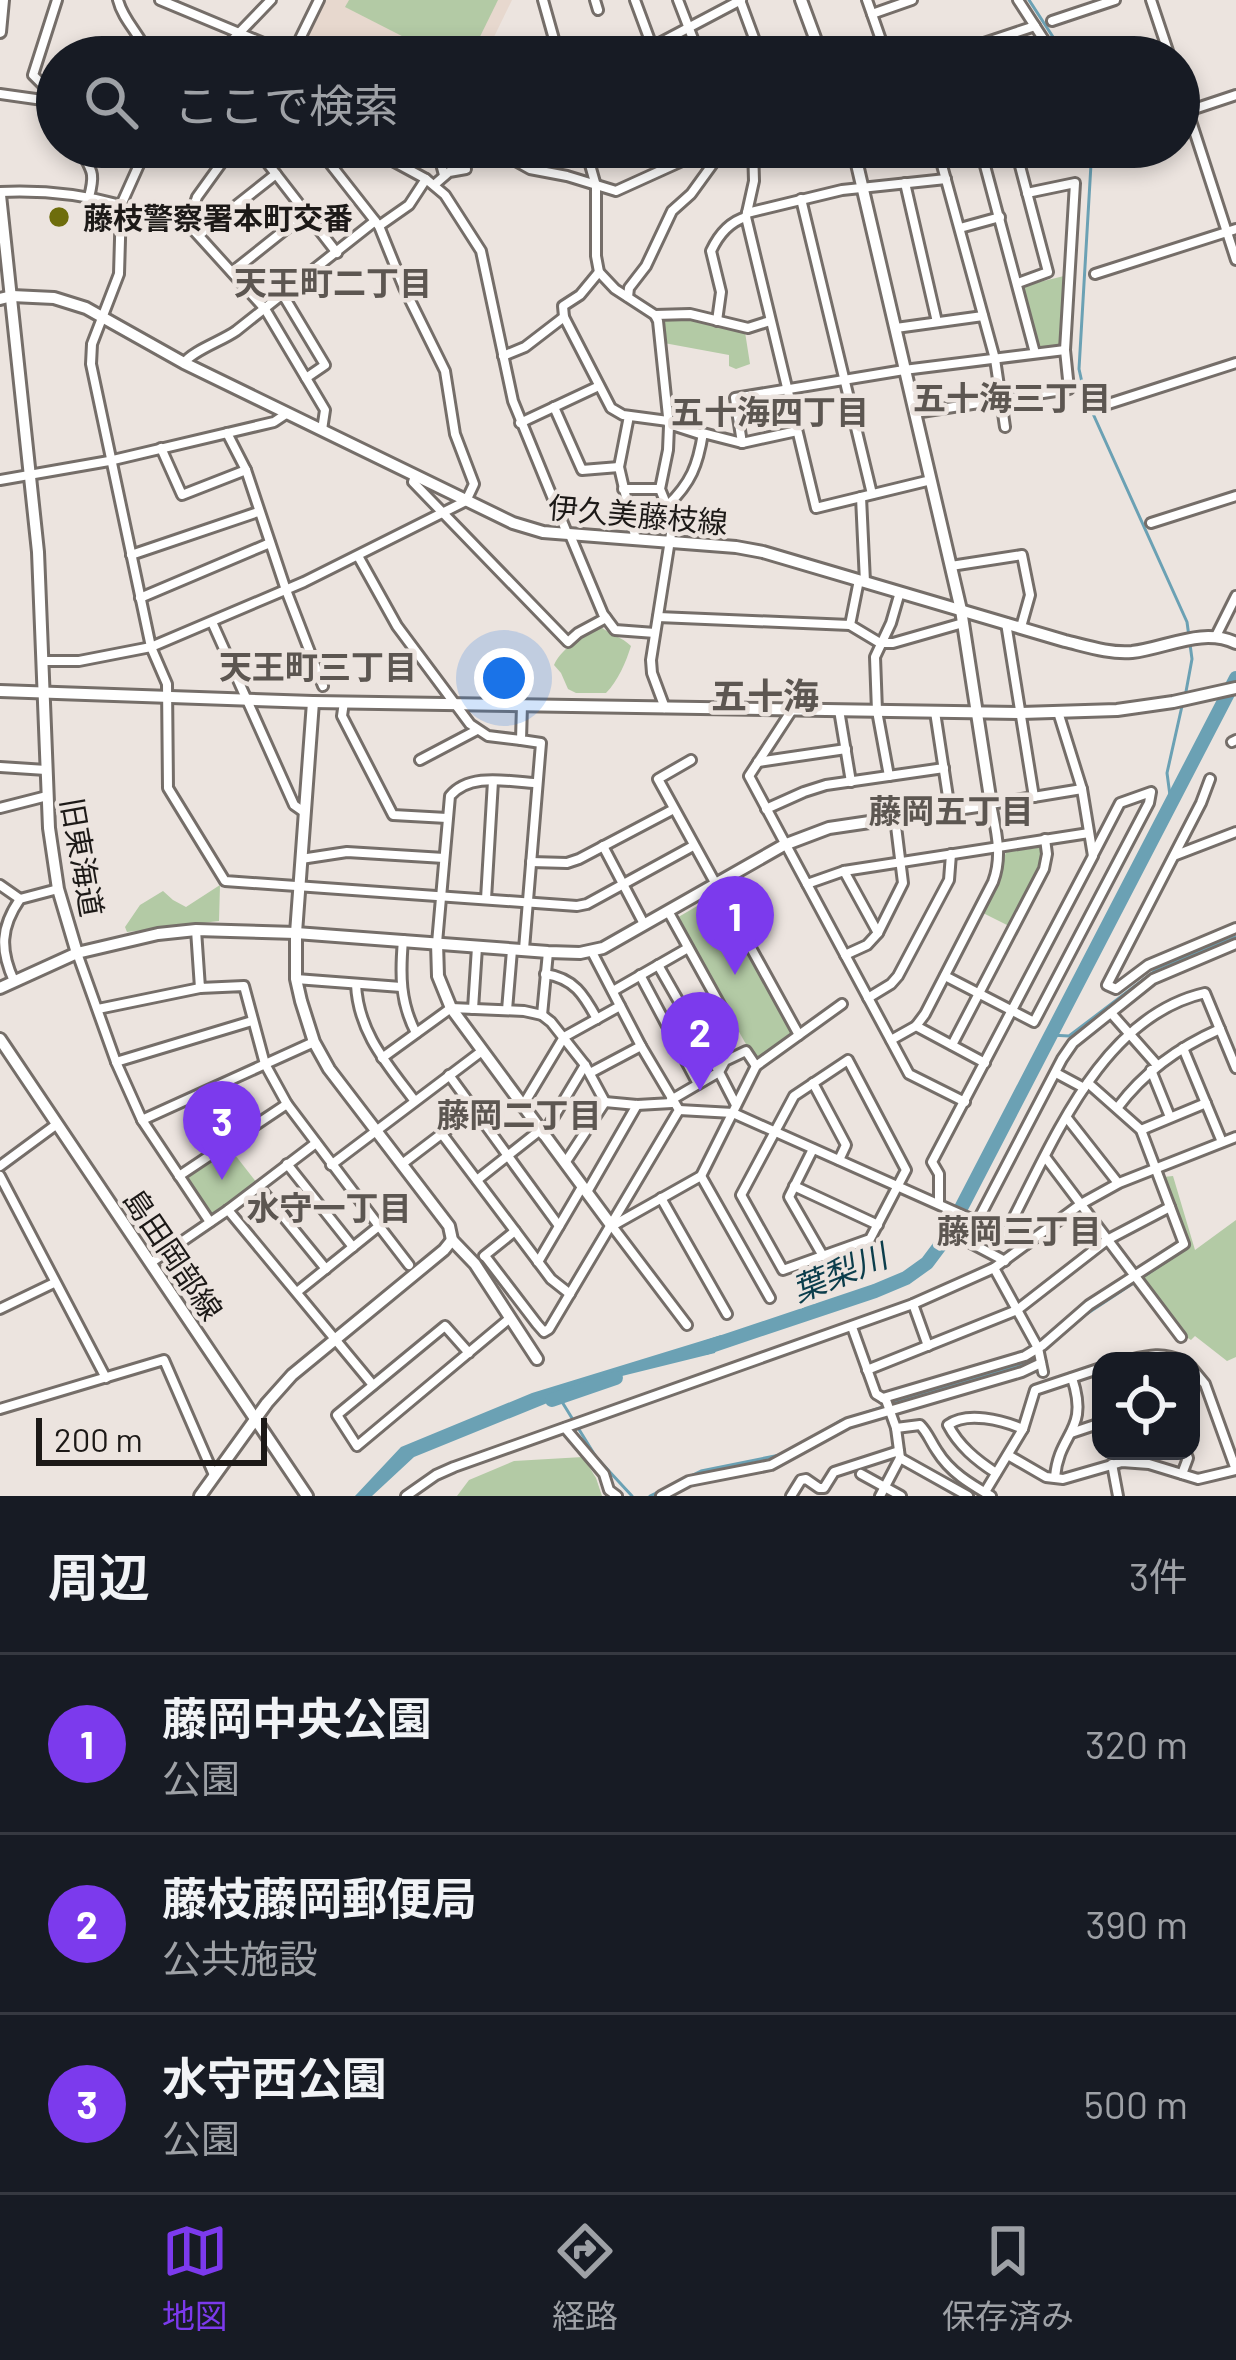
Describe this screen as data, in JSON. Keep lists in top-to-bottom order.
{
  "streets": {
    "street": ["伊久美藤枝線", "旧東海道", "島田岡部線"]
  },
  "crossings": [
    ["伊久美藤枝線", "旧東海道"]
  ],
  "districts": [
    "天王町二丁目",
    "五十海三丁目",
    "五十海四丁目",
    "天王町三丁目",
    "五十海",
    "藤岡五丁目",
    "藤岡二丁目",
    "水守一丁目",
    "藤岡三丁目"
  ],
  "water": ["葉梨川"],
  "places": ["藤枝警察署本町交番"],
  "scale_bar": "200 m",
  "page": {
    "search": "ここで検索",
    "pins": ["1", "2", "3"],
    "scale": "200 m",
    "heading": ["周辺", "3件"],
    "list": [
      {
        "mark": "1",
        "name": "藤岡中央公園",
        "note": "公園",
        "value": "320 m"
      },
      {
        "mark": "2",
        "name": "藤枝藤岡郵便局",
        "note": "公共施設",
        "value": "390 m"
      },
      {
        "mark": "3",
        "name": "水守西公園",
        "note": "公園",
        "value": "500 m"
      }
    ],
    "nav": ["地図", "経路", "保存済み"]
  }
}
